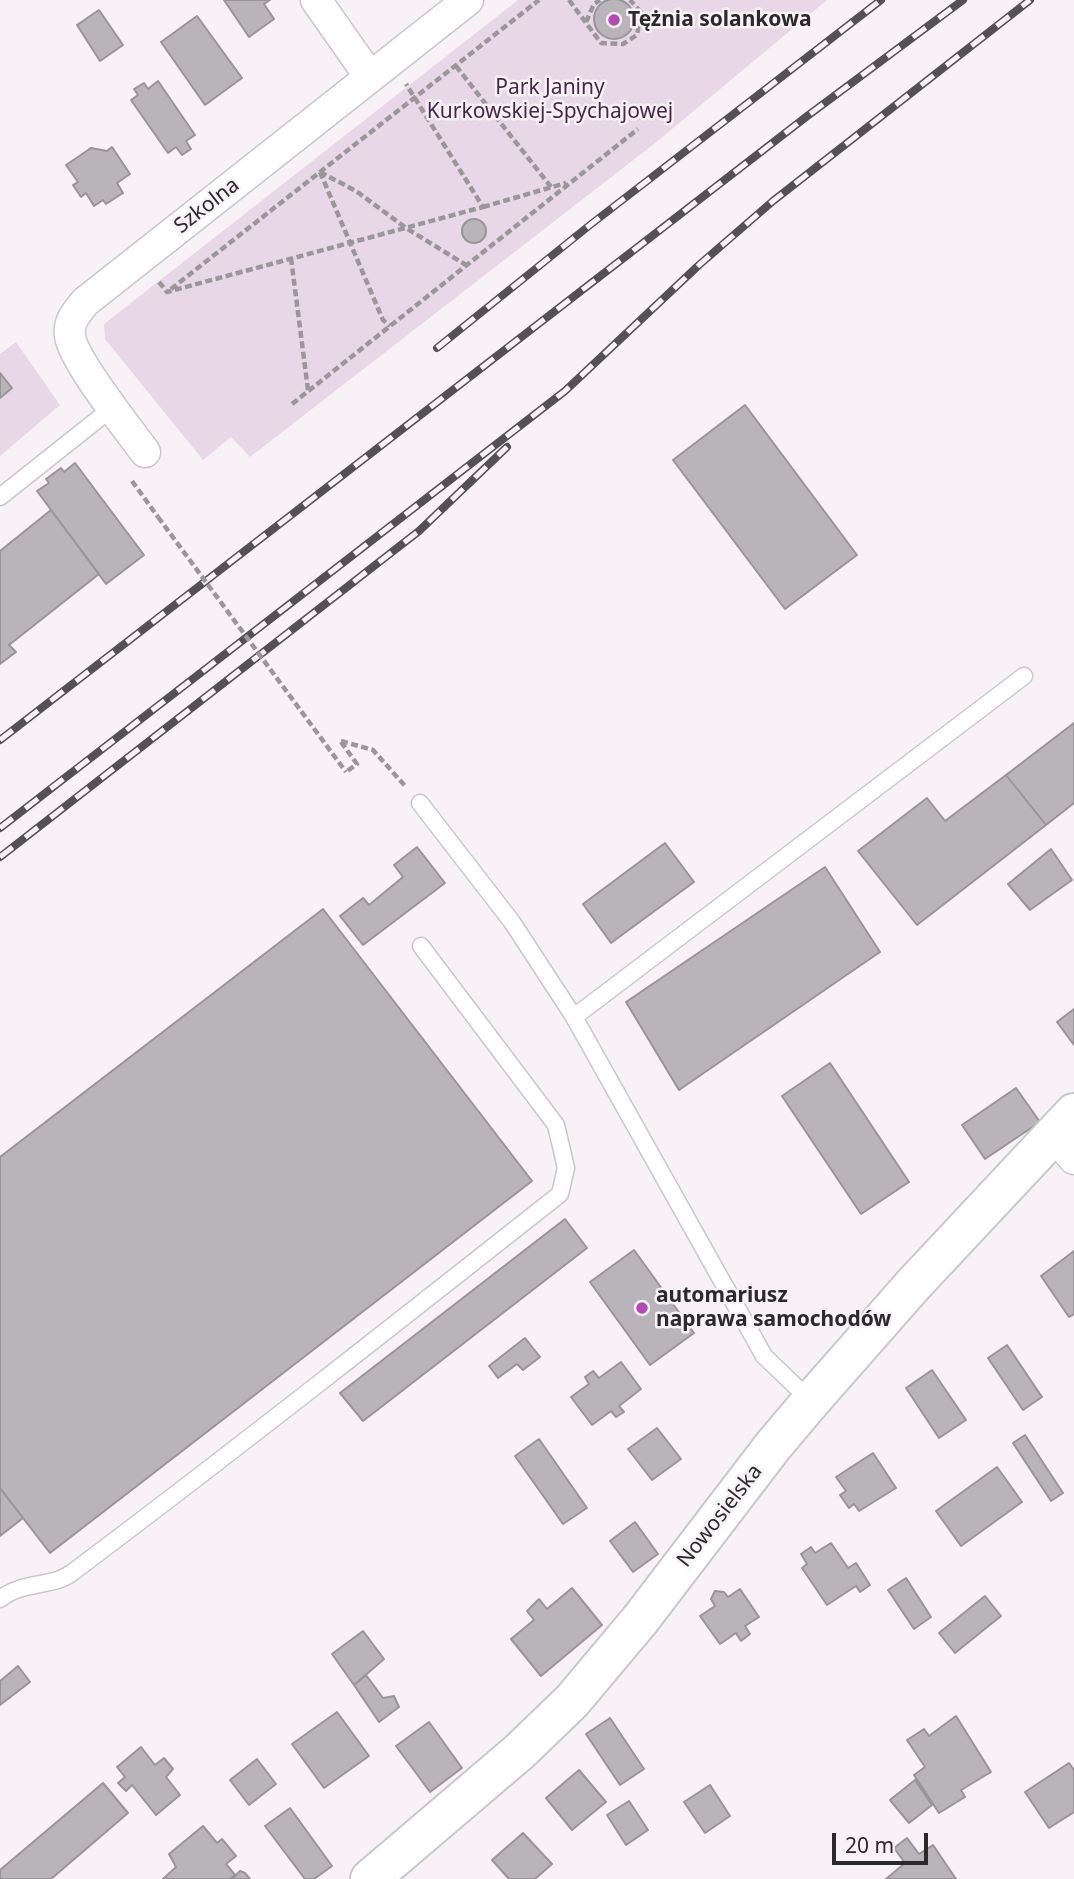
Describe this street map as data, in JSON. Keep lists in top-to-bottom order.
{
  "streets": {
    "street": ["Szkolna", "Nowosielska"]
  },
  "parks": ["Park Janiny Kurkowskiej-Spychajowej"],
  "places": ["Tężnia solankowa", "automariusz naprawa samochodów"],
  "scale_bar": "20 m"
}
